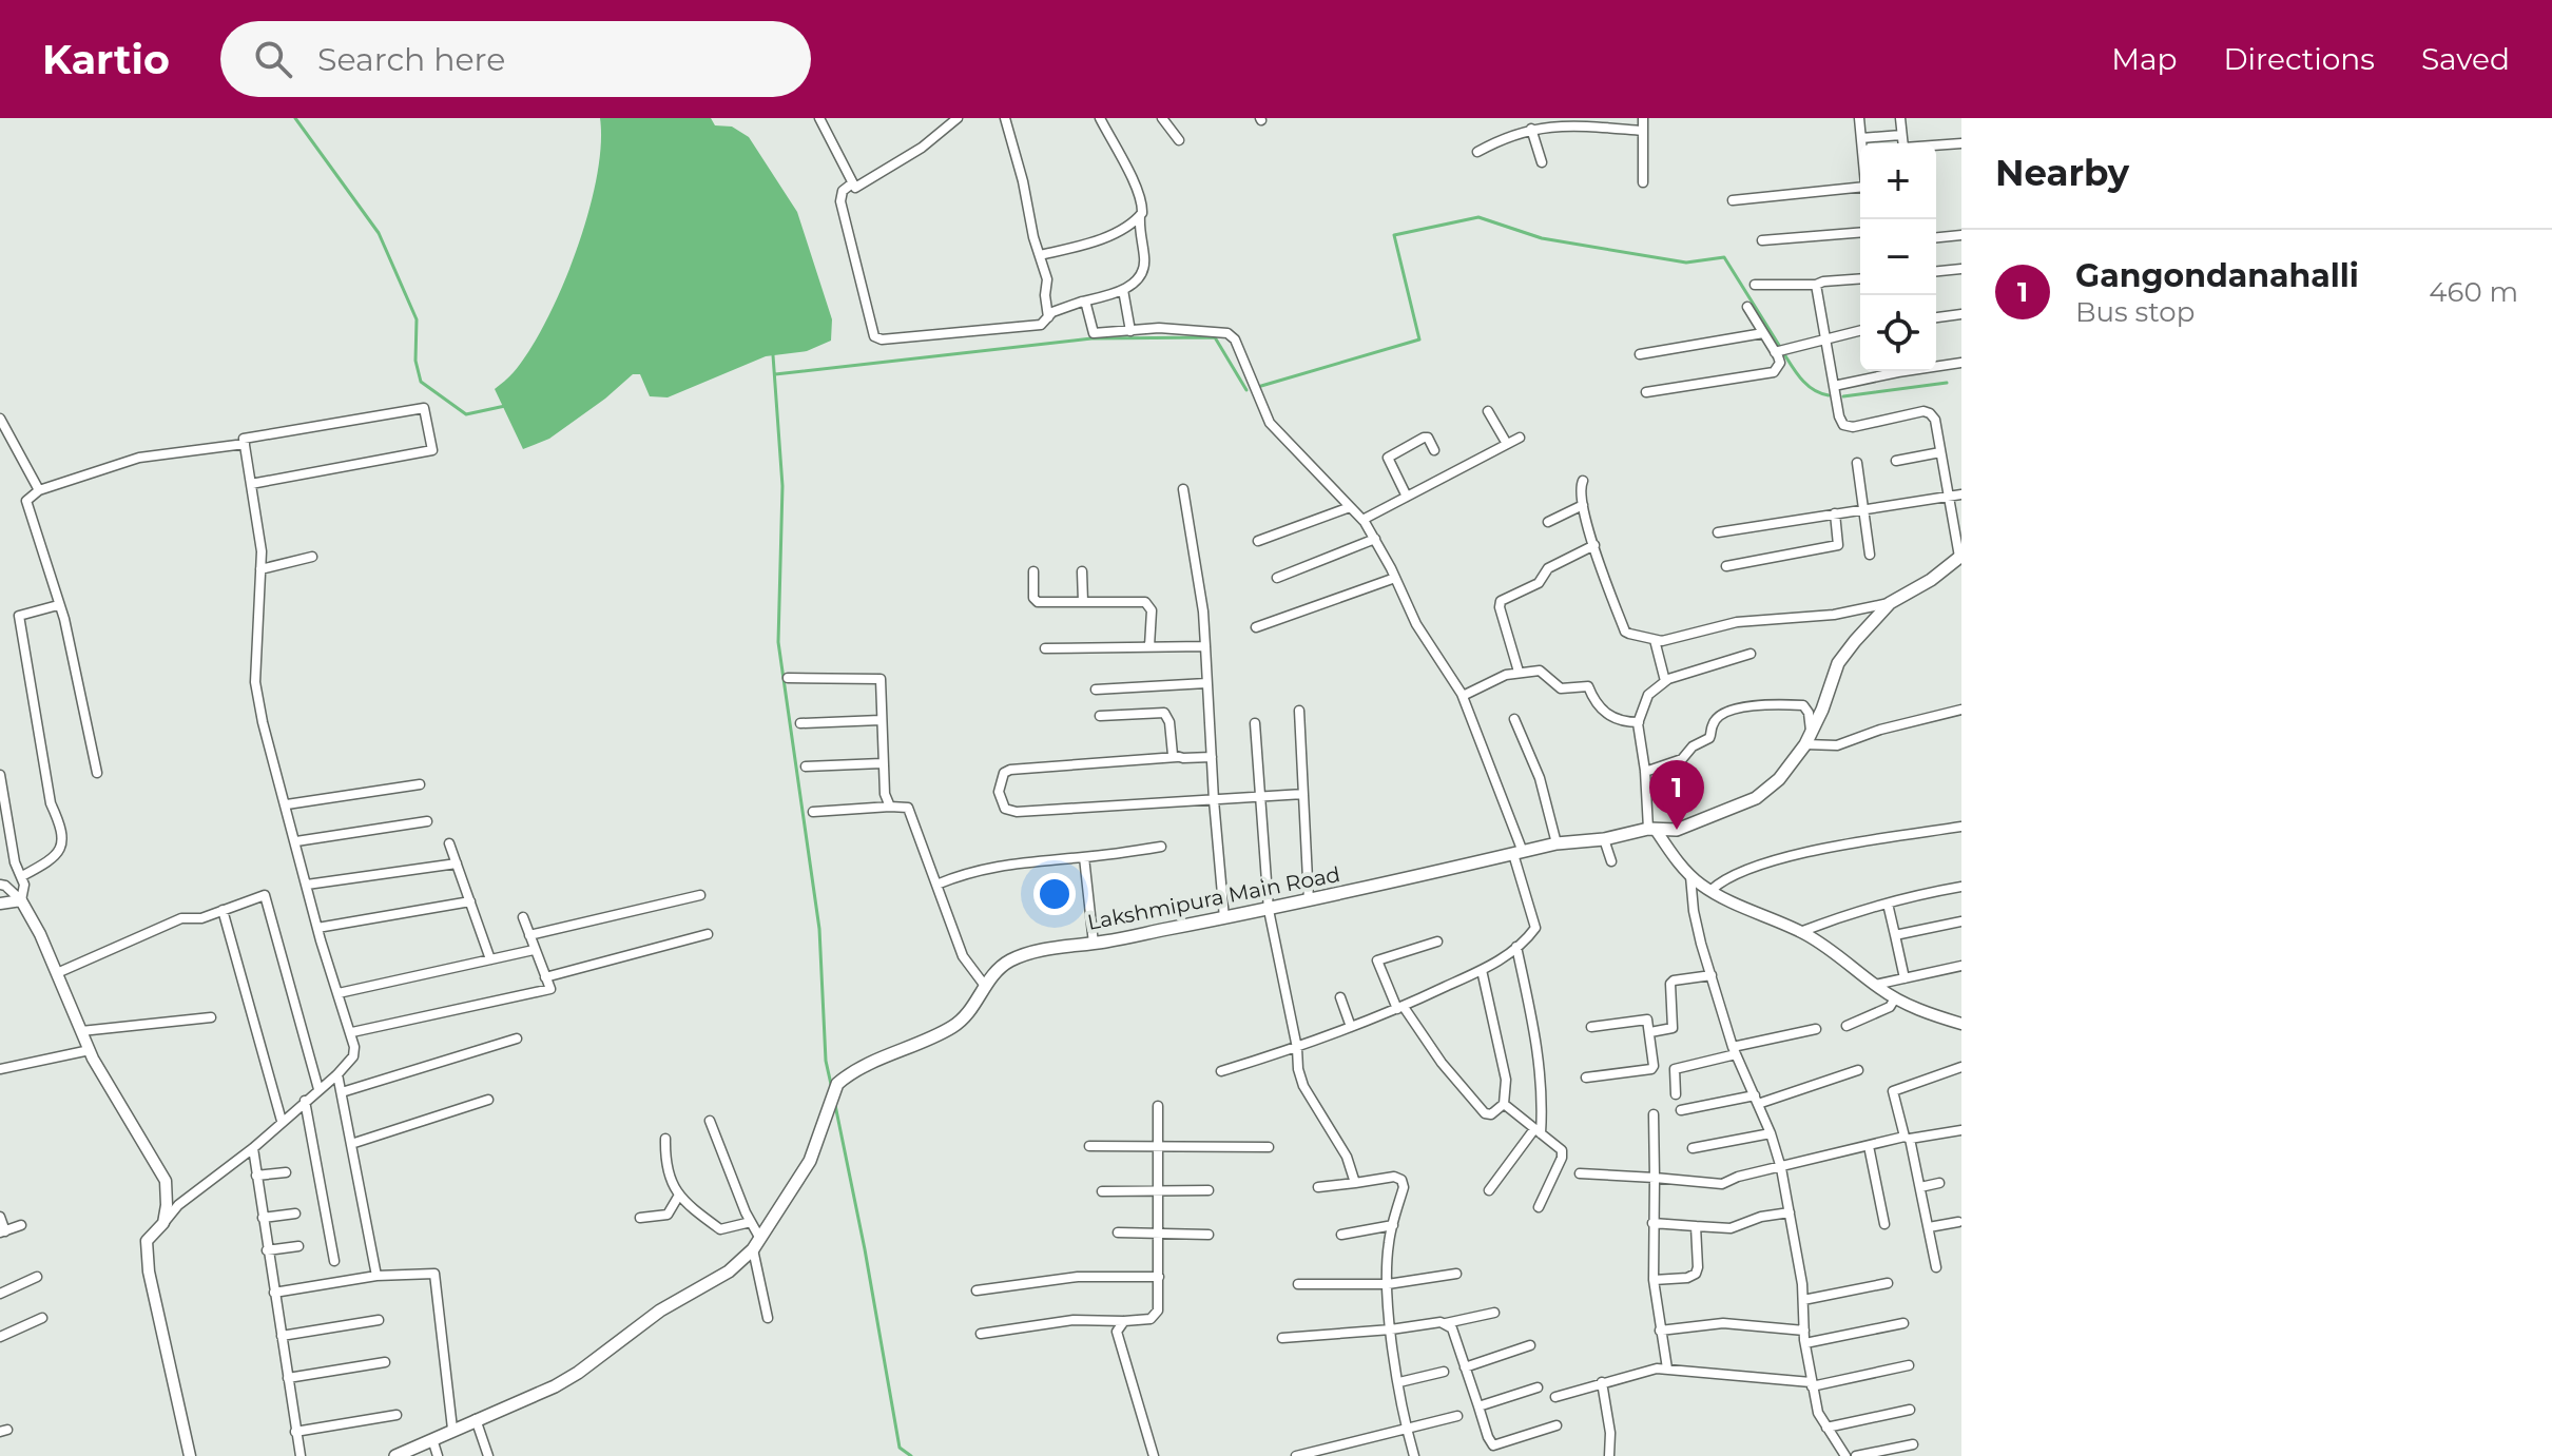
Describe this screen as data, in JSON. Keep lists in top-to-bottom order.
{
  "streets": {
    "main road": ["Lakshmipura Main Road"]
  },
  "page": {
    "header": "Kartio",
    "search": "Search here",
    "nav": ["Map", "Directions", "Saved"],
    "heading": "Nearby",
    "map_buttons": ["+", "−"],
    "list": [
      {
        "mark": "1",
        "name": "Gangondanahalli",
        "note": "Bus stop",
        "value": "460 m"
      }
    ],
    "pins": "1"
  }
}
